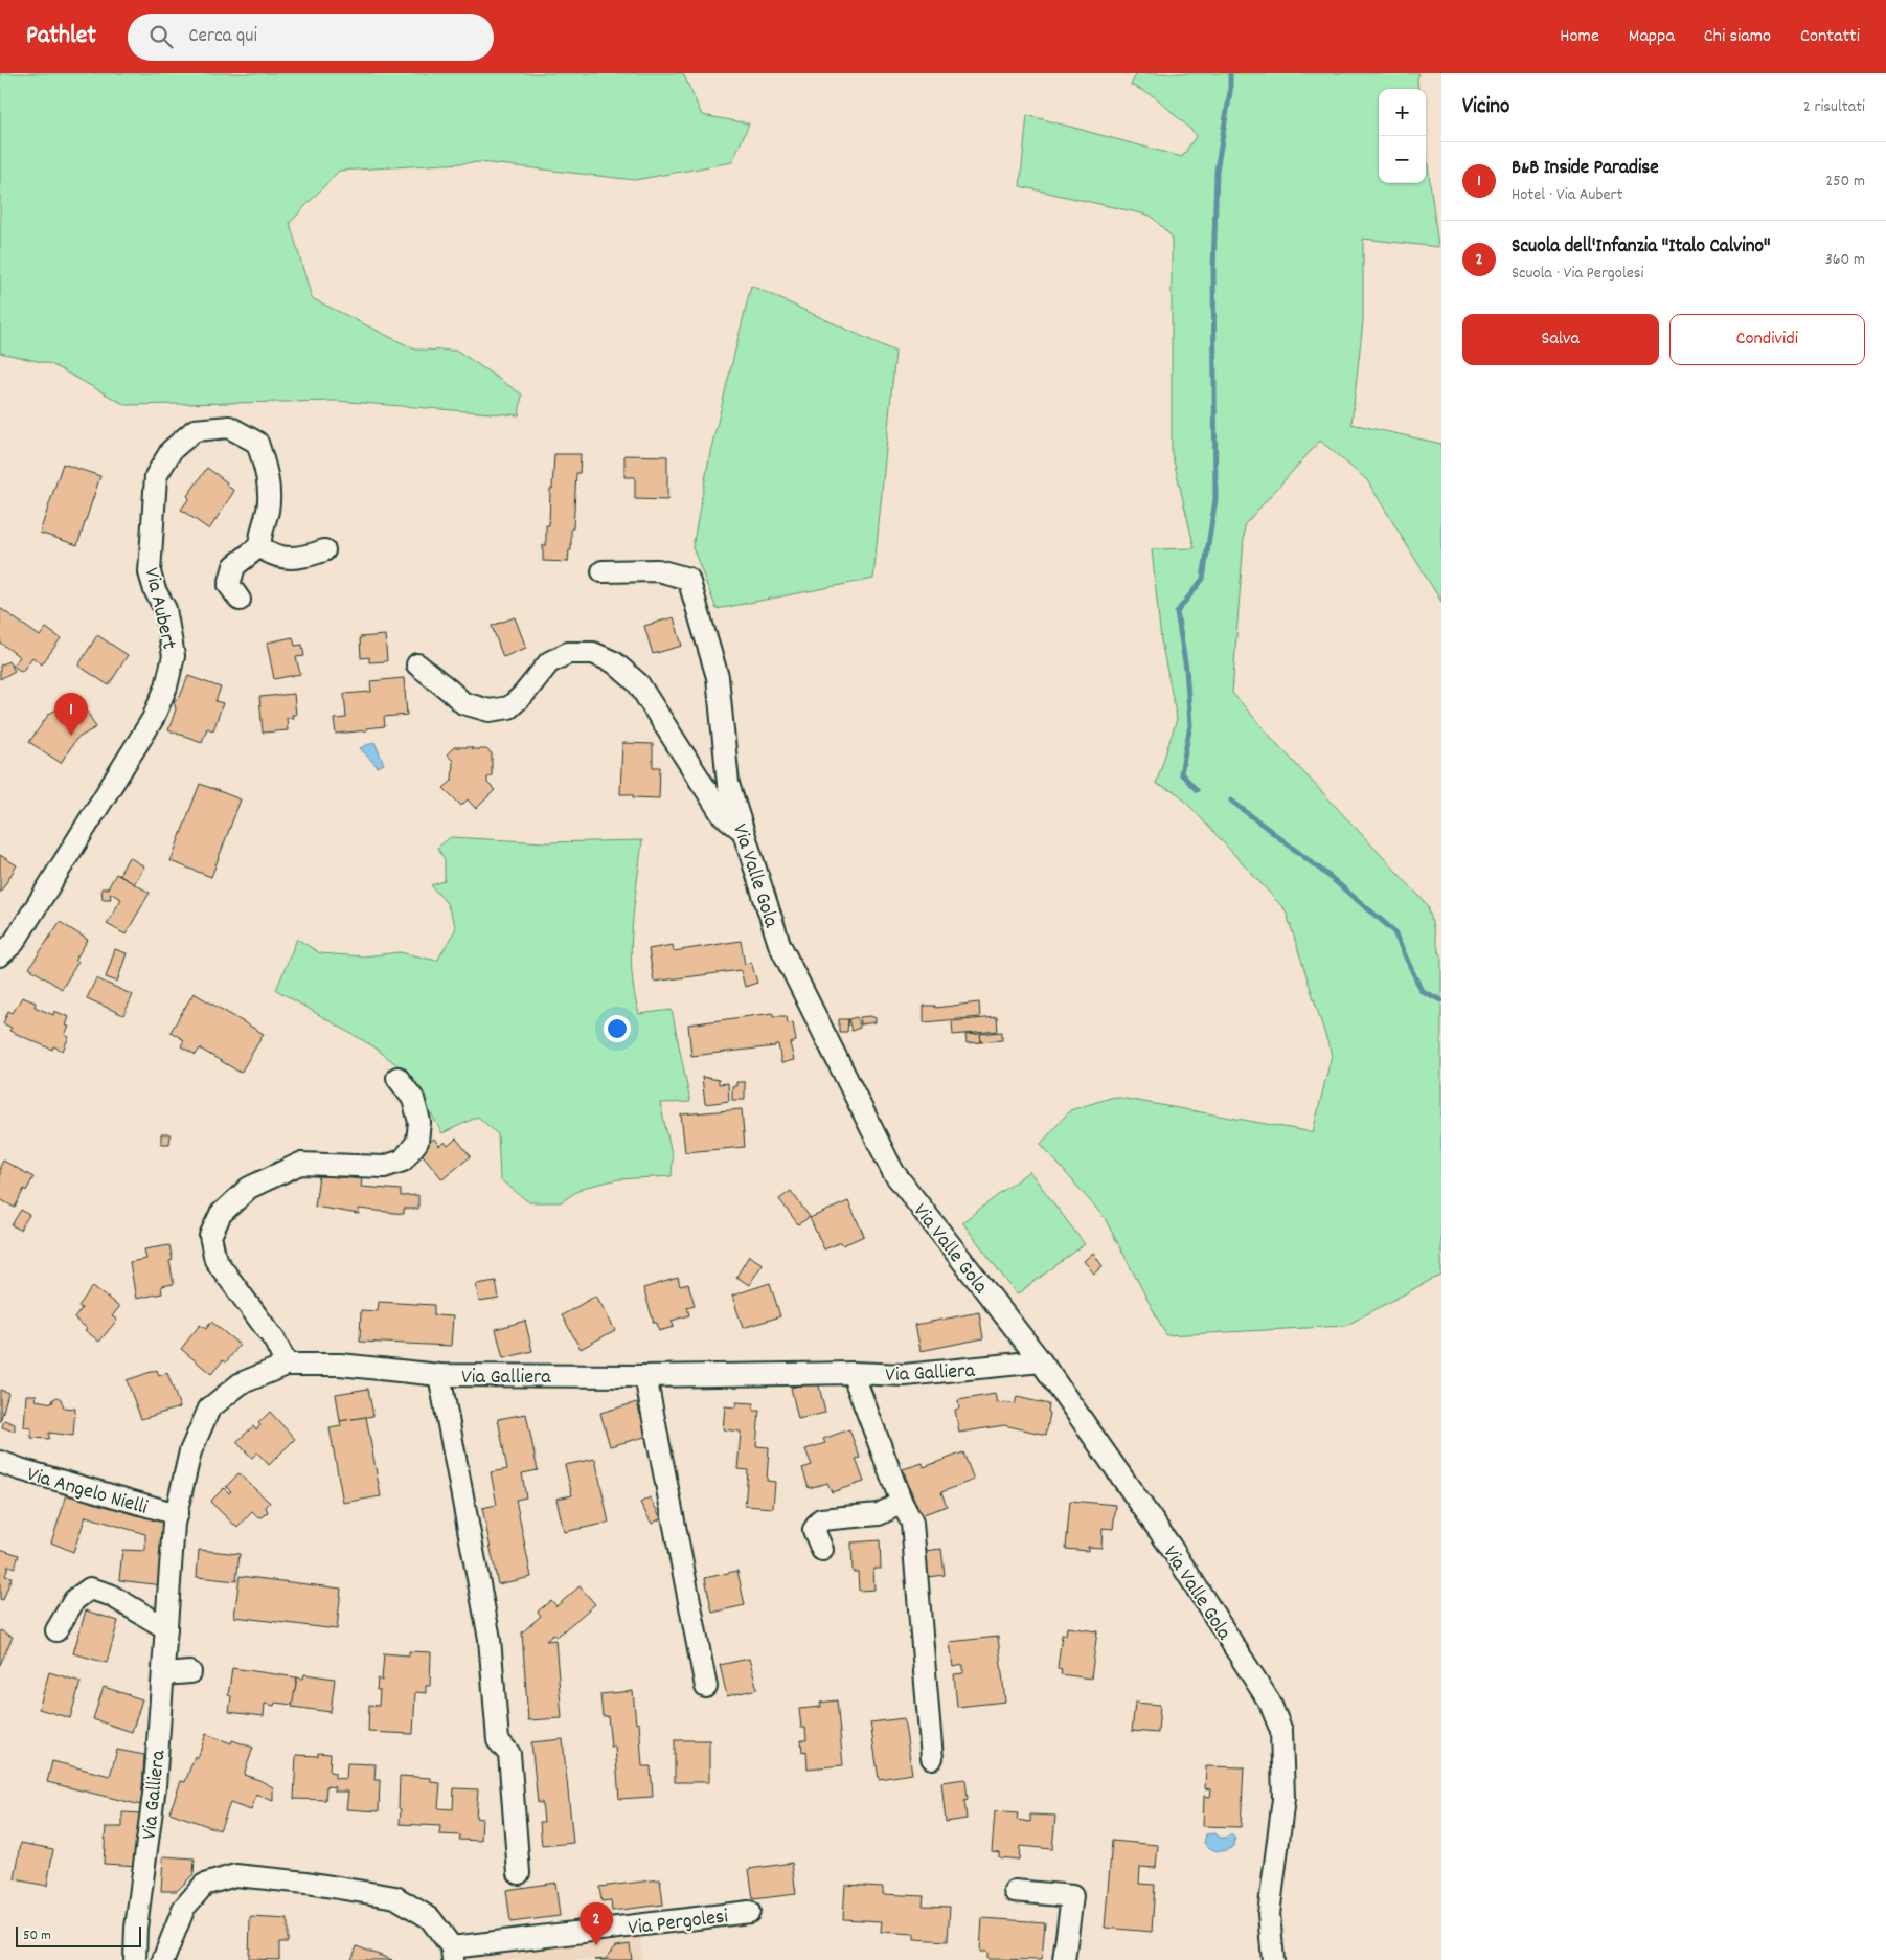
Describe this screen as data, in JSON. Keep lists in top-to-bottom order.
{
  "streets": {
    "street": [
      "Via Aubert",
      "Via Valle Gola",
      "Via Galliera",
      "Via Angelo Nielli",
      "Via Pergolesi"
    ]
  },
  "crossings": [
    ["Via Valle Gola", "Via Galliera"],
    ["Via Galliera", "Via Angelo Nielli"]
  ],
  "scale_bar": "50 m",
  "page": {
    "header": "Pathlet",
    "search": "Cerca qui",
    "nav": [
      "Home",
      "Mappa",
      "Chi siamo",
      "Contatti"
    ],
    "heading": ["Vicino", "2 risultati"],
    "map_buttons": ["+", "−"],
    "list": [
      {
        "mark": "1",
        "name": "B&B Inside Paradise",
        "note": "Hotel · Via Aubert",
        "value": "250 m"
      },
      {
        "mark": "2",
        "name": "Scuola dell'Infanzia \"Italo Calvino\"",
        "note": "Scuola · Via Pergolesi",
        "value": "360 m"
      }
    ],
    "buttons": ["Salva", "Condividi"],
    "pins": ["1", "2"],
    "scale": "50 m"
  }
}
